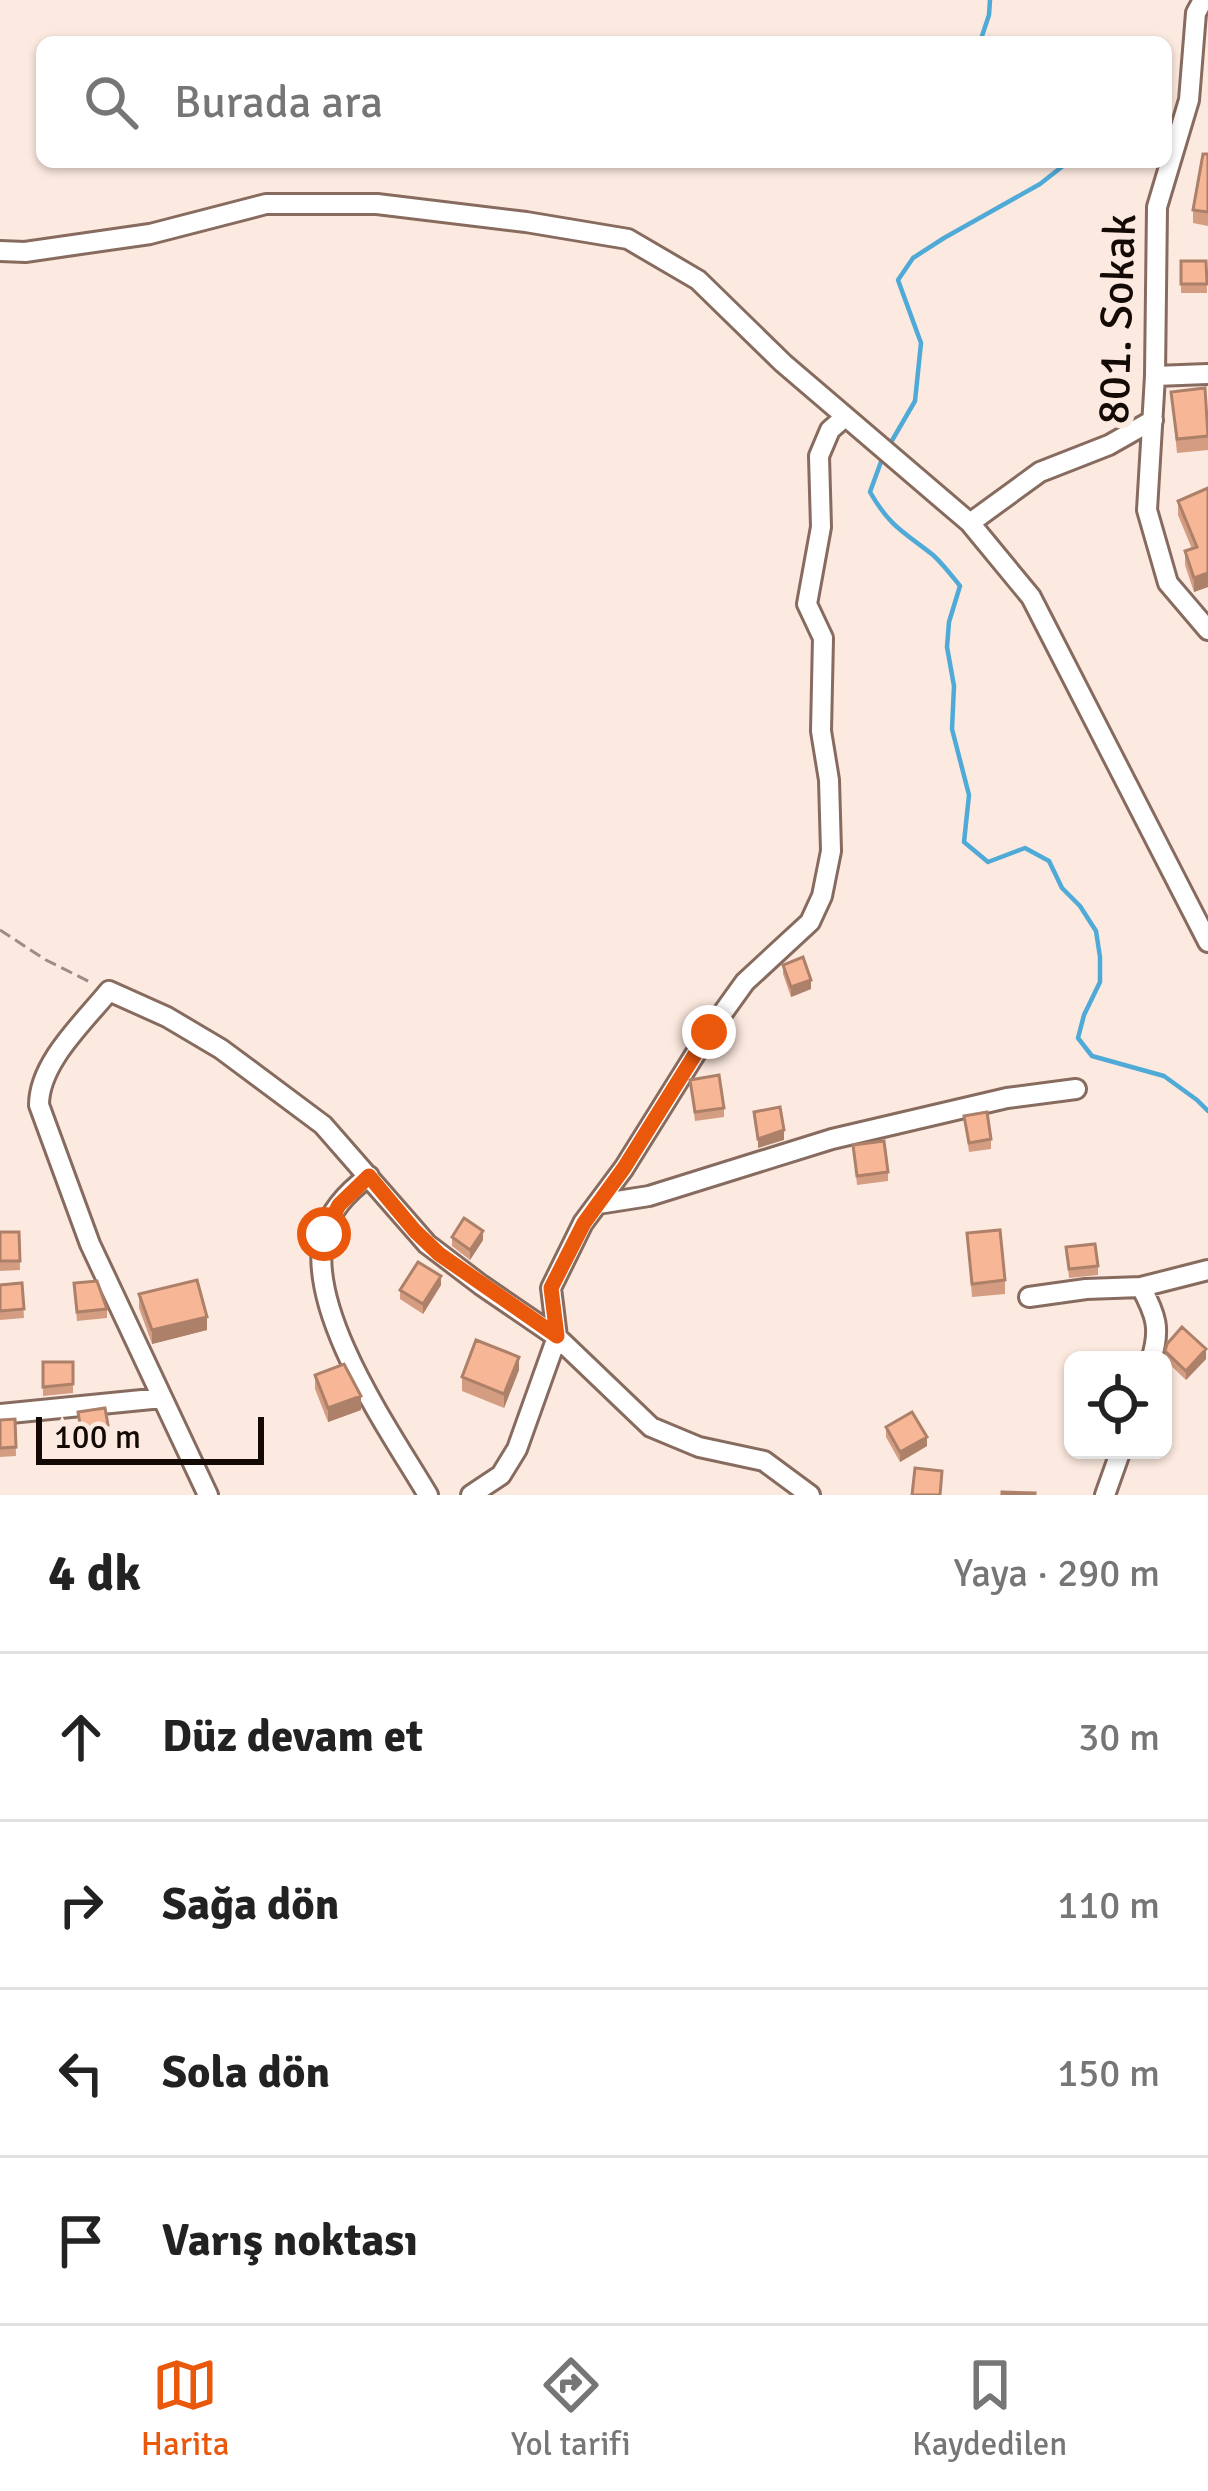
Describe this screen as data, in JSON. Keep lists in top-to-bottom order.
{
  "streets": {
    "street": ["801. Sokak"]
  },
  "scale_bar": "100 m",
  "page": {
    "search": "Burada ara",
    "scale": "100 m",
    "heading": ["4 dk", "Yaya · 290 m"],
    "list": [
      ["Düz devam et", "30 m"],
      ["Sağa dön", "110 m"],
      ["Sola dön", "150 m"],
      "Varış noktası"
    ],
    "nav": ["Harita", "Yol tarifi", "Kaydedilen"]
  }
}
